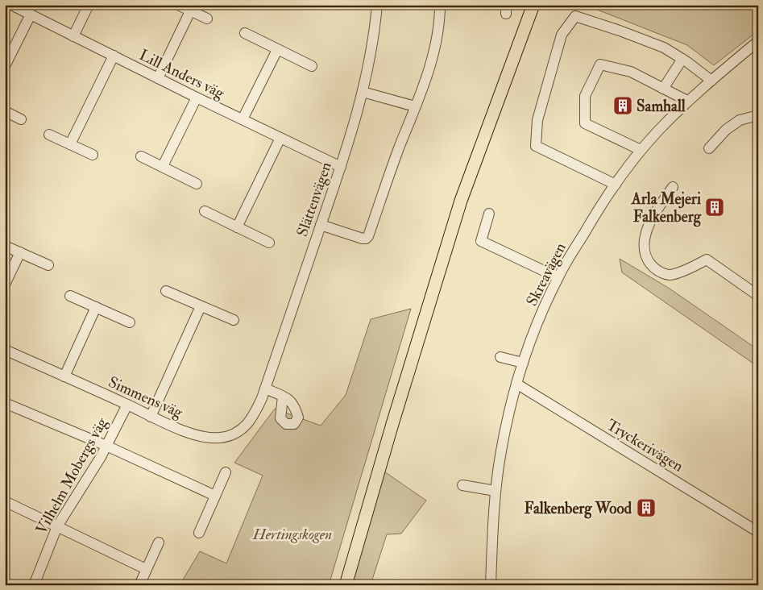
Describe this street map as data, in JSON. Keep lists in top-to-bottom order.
{
  "streets": {
    "street": [
      "Lill Anders väg",
      "Slättenvägen",
      "Skreavägen",
      "Simmens väg",
      "Tryckerivägen",
      "Vilhelm Mobergs väg"
    ]
  },
  "crossings": [
    ["Lill Anders väg", "Slättenvägen"],
    ["Slättenvägen", "Simmens väg"],
    ["Skreavägen", "Tryckerivägen"],
    ["Simmens väg", "Vilhelm Mobergs väg"]
  ],
  "parks": ["Hertingskogen"],
  "places": {
    "building": ["Samhall", "Arla Mejeri Falkenberg", "Falkenberg Wood"]
  }
}
